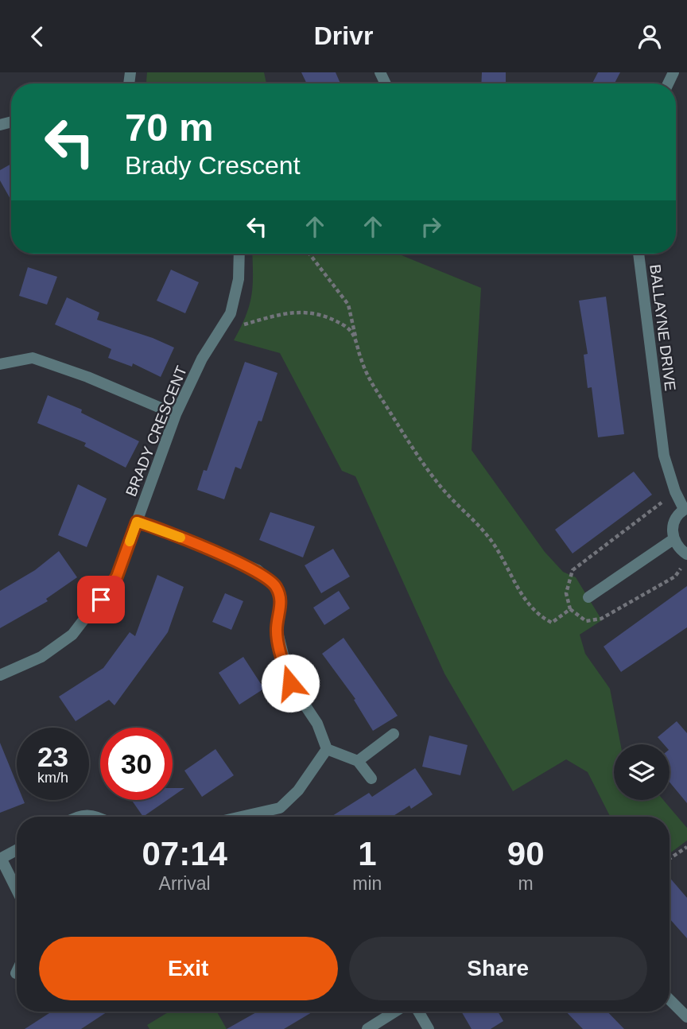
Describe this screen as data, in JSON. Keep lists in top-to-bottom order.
{
  "streets": {
    "street": ["BALLAYNE DRIVE", "BRADY CRESCENT"]
  },
  "page": {
    "header": "Drivr",
    "turn": ["70 m", "Brady Crescent"],
    "speed": "23 km/h",
    "limit": "30",
    "eta": [
      "07:14",
      "Arrival",
      "1",
      "min",
      "90",
      "m"
    ],
    "buttons": ["Exit", "Share"]
  }
}
